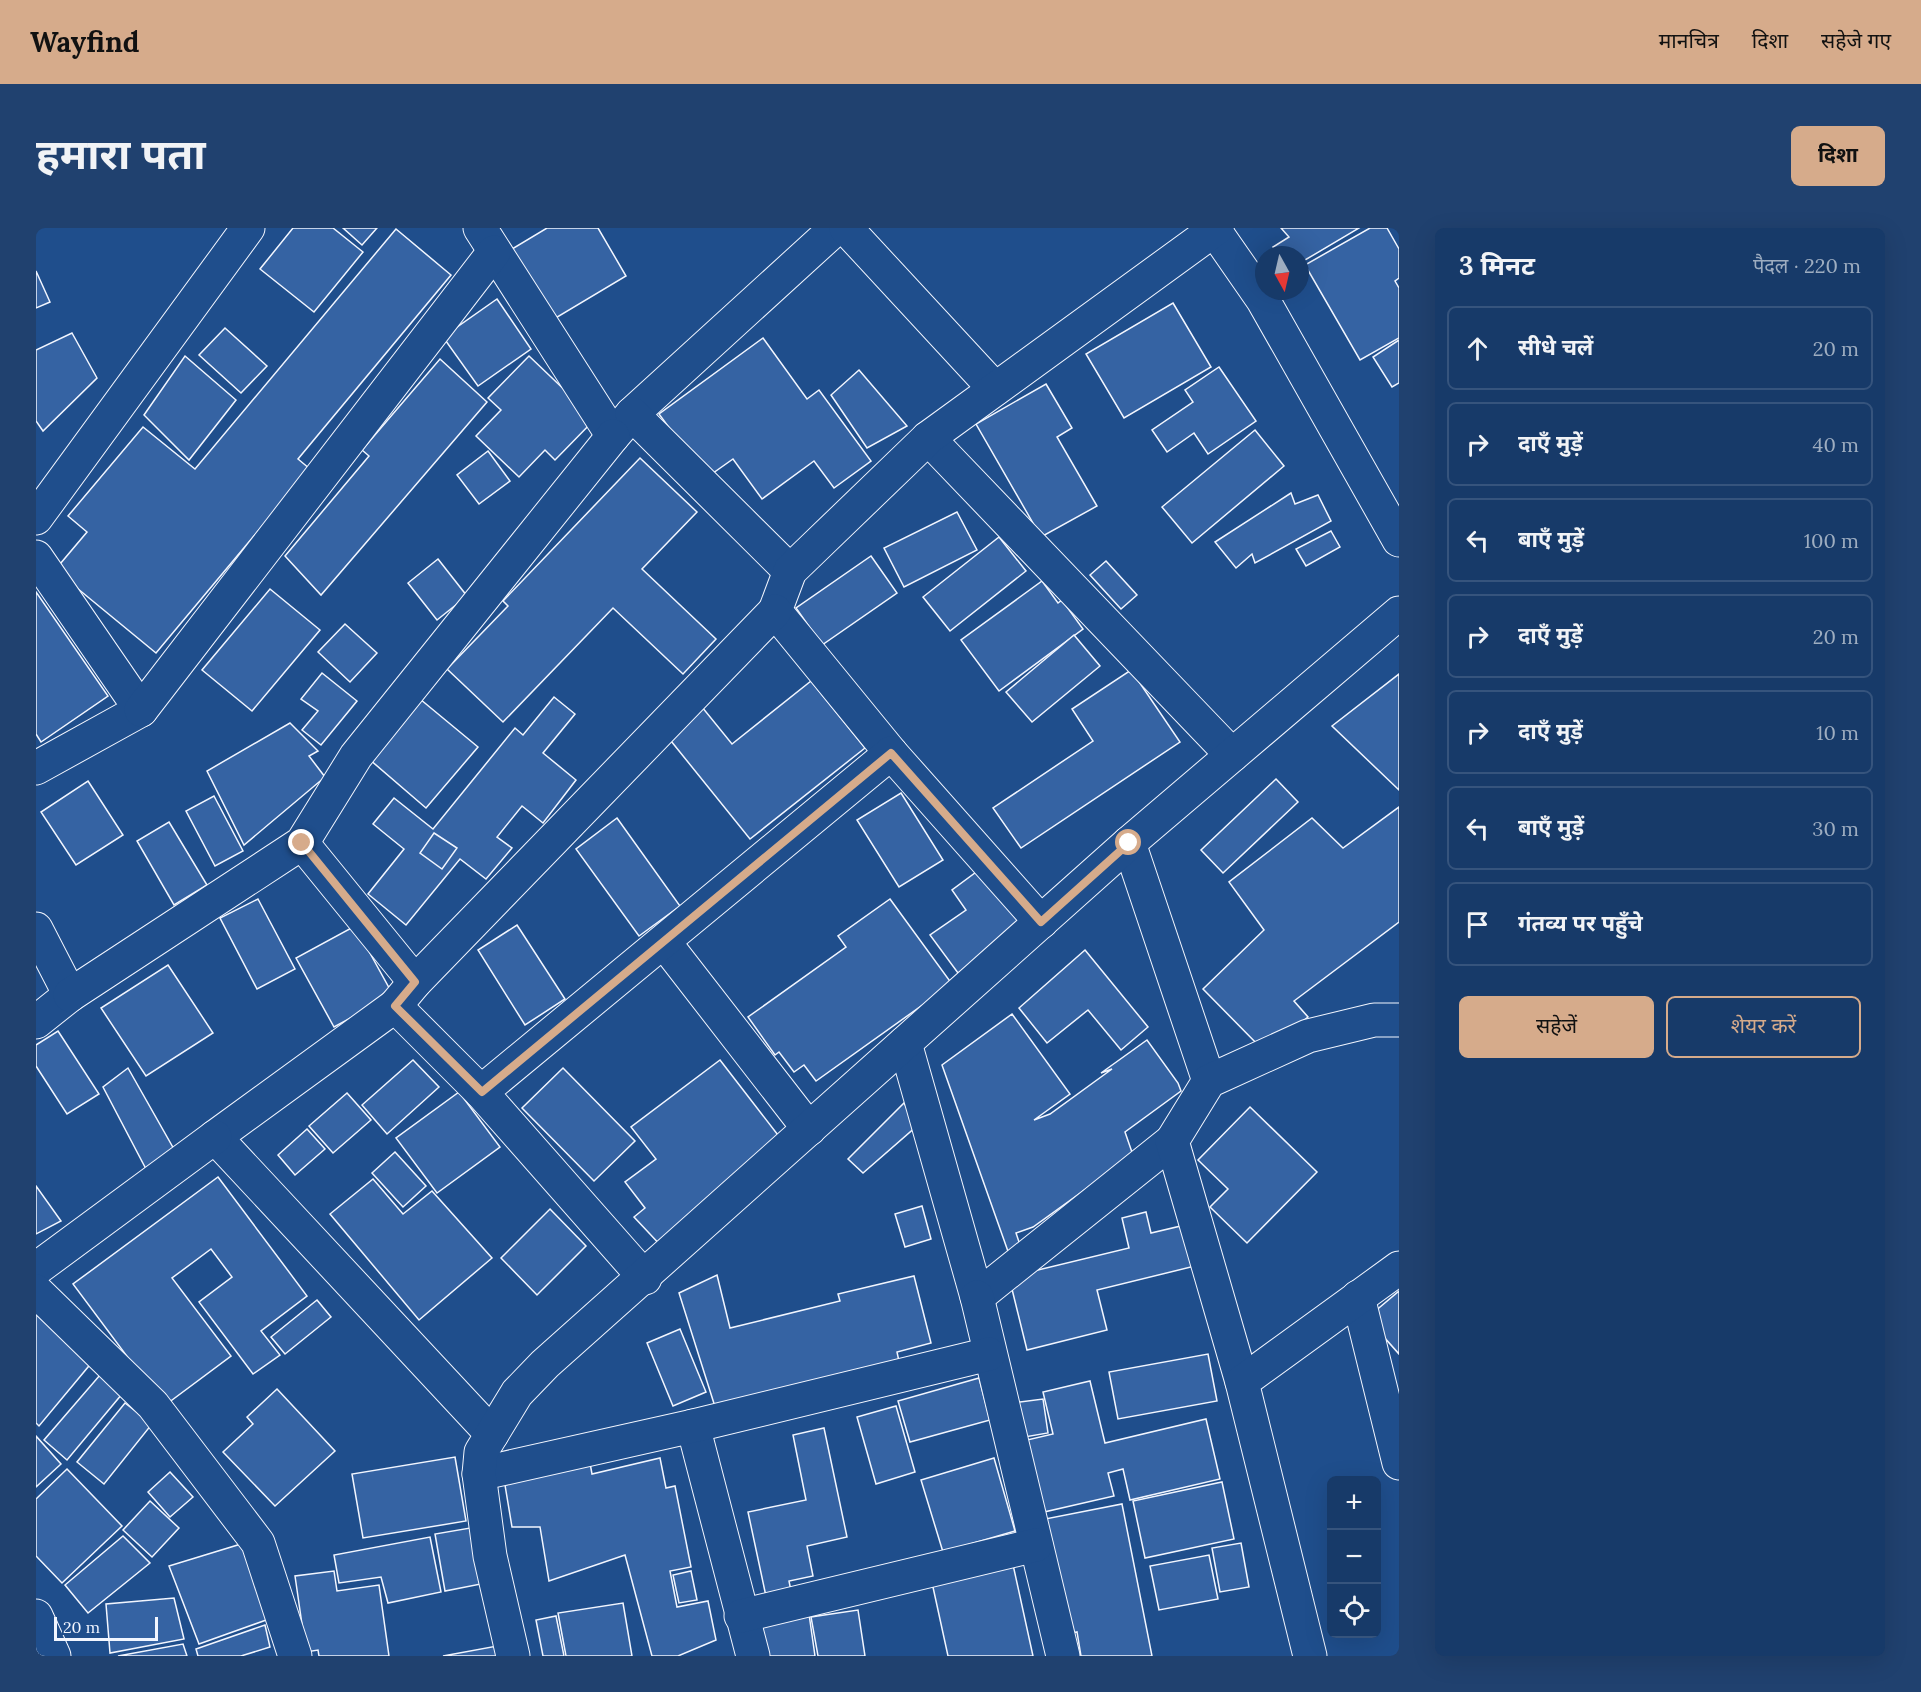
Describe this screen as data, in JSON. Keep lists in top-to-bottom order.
{
  "scale_bar": "20 m",
  "north": "bottom",
  "page": {
    "header": "Wayfind",
    "nav": ["मानचित्र", "दिशा", "सहेजे गए"],
    "buttons": [
      "दिशा",
      ["सहेजें", "शेयर करें"]
    ],
    "title": "हमारा पता",
    "heading": ["3 मिनट", "पैदल · 220 m"],
    "list": [
      ["सीधे चलें", "20 m"],
      ["दाएँ मुड़ें", "40 m"],
      ["बाएँ मुड़ें", "100 m"],
      ["दाएँ मुड़ें", "20 m"],
      ["दाएँ मुड़ें", "10 m"],
      ["बाएँ मुड़ें", "30 m"],
      "गंतव्य पर पहुँचे"
    ],
    "map_buttons": ["+", "−"],
    "scale": "20 m"
  }
}
